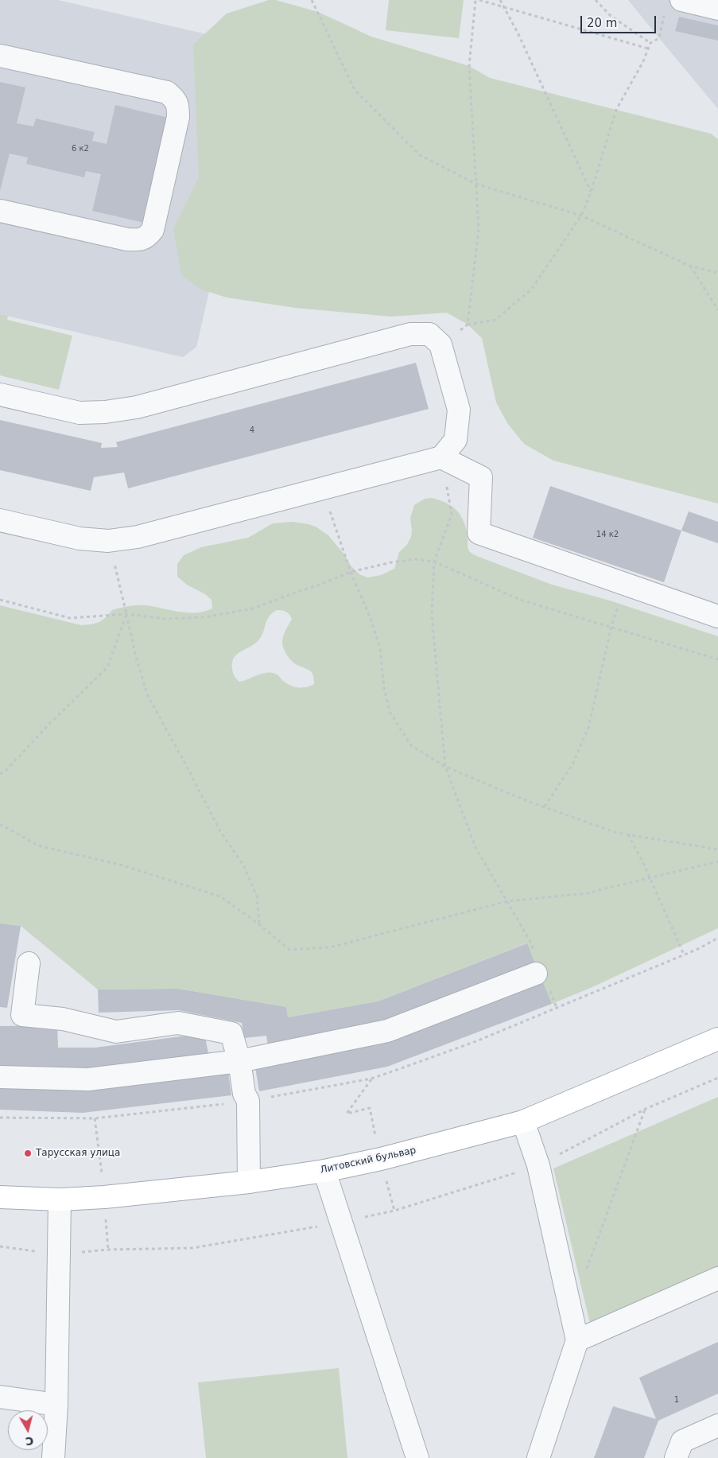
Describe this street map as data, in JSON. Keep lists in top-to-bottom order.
{
  "streets": {
    "main road": ["Литовский бульвар"]
  },
  "places": ["Тарусская улица"],
  "house_numbers": [
    "6 к2",
    "4",
    "14 к2",
    "1"
  ],
  "scale_bar": "20 m",
  "north": "bottom"
}
